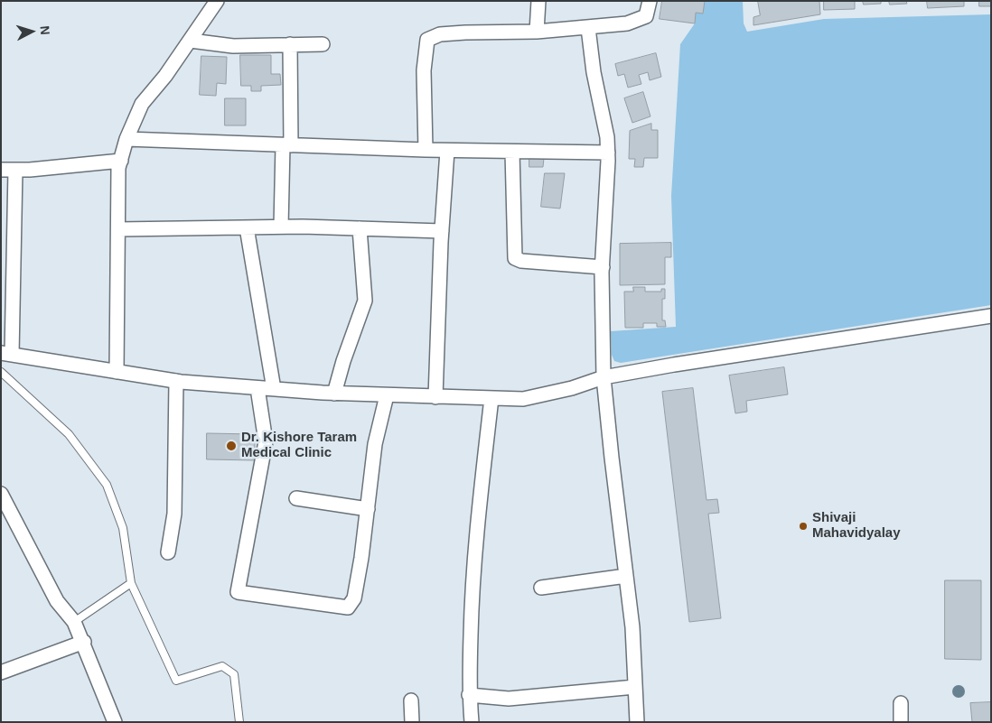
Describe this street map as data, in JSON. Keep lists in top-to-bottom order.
{
  "places": ["Dr. Kishore Taram Medical Clinic", "Shivaji Mahavidyalay"],
  "north": "right"
}
